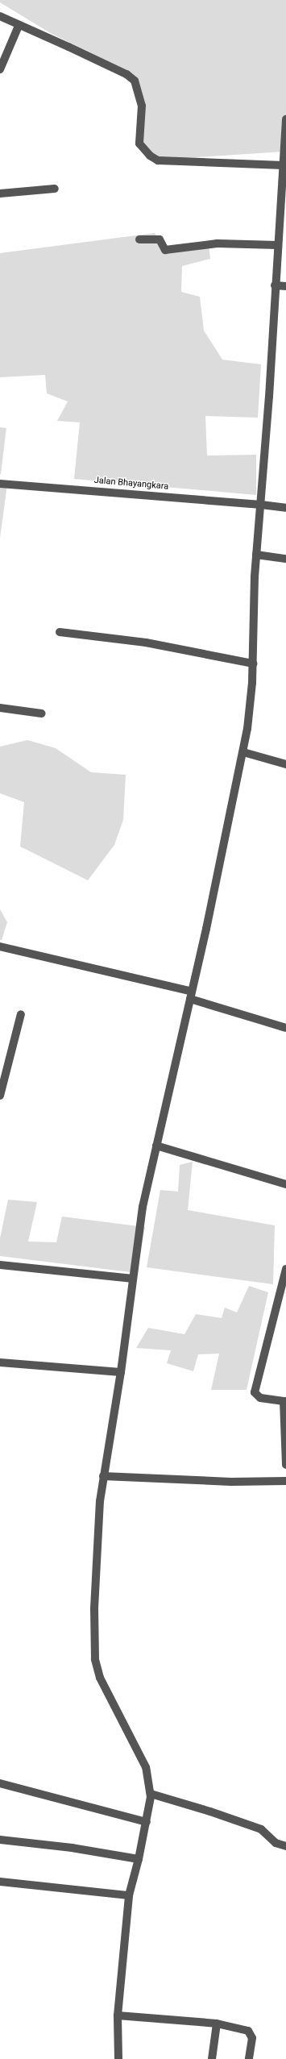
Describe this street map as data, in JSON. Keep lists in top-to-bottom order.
{
  "streets": {
    "street": ["Jalan Bhayangkara"]
  }
}
